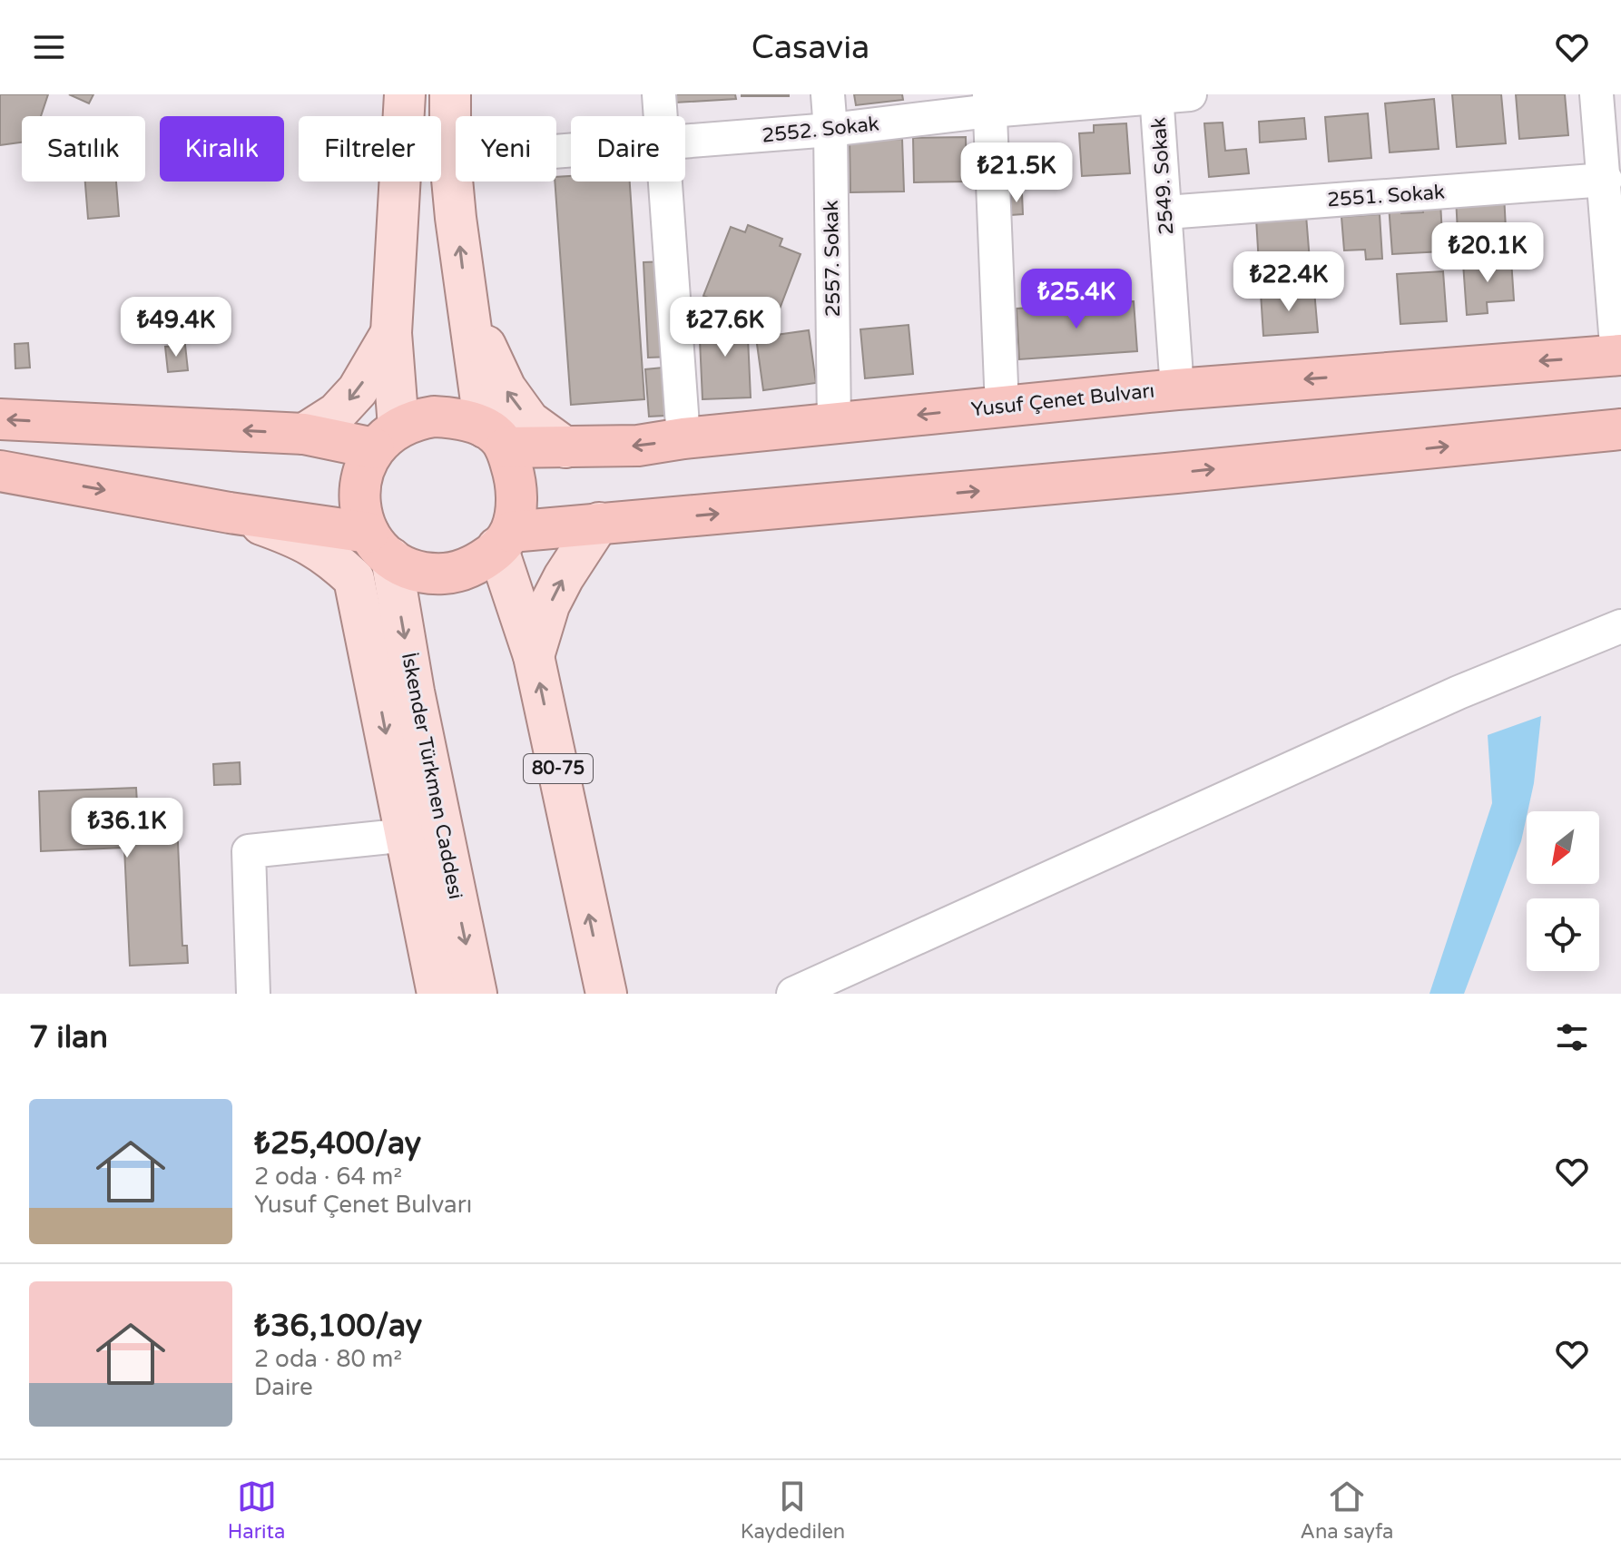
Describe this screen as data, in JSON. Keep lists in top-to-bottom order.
{
  "streets": {
    "highway": ["Yusuf Çenet Bulvarı", "80-75"],
    "main road": ["İskender Türkmen Caddesi"],
    "street": [
      "2552. Sokak",
      "2549. Sokak",
      "2551. Sokak",
      "2557. Sokak"
    ]
  },
  "crossings": [
    ["2552. Sokak", "2549. Sokak"],
    ["2552. Sokak", "2557. Sokak"],
    ["2552. Sokak", "80-75"],
    ["2549. Sokak", "2551. Sokak"],
    ["2549. Sokak", "Yusuf Çenet Bulvarı"],
    ["2557. Sokak", "Yusuf Çenet Bulvarı"],
    ["Yusuf Çenet Bulvarı", "80-75"],
    ["Yusuf Çenet Bulvarı", "İskender Türkmen Caddesi"],
    ["80-75", "İskender Türkmen Caddesi"]
  ],
  "north": "bottom left",
  "page": {
    "header": "Casavia",
    "chip": [
      "Satılık",
      "Kiralık",
      "Filtreler",
      "Yeni",
      "Daire"
    ],
    "price": [
      "₺21.5K",
      "₺20.1K",
      "₺22.4K",
      "₺25.4K",
      "₺49.4K",
      "₺27.6K",
      "₺36.1K"
    ],
    "heading": "7 ilan",
    "list": [
      {
        "name": "₺25,400/ay",
        "note": "2 oda · 64 m² · Yusuf Çenet Bulvarı"
      },
      {
        "name": "₺36,100/ay",
        "note": "2 oda · 80 m² · Daire"
      }
    ],
    "tabs": ["Harita", "Kaydedilen", "Ana sayfa"]
  }
}
